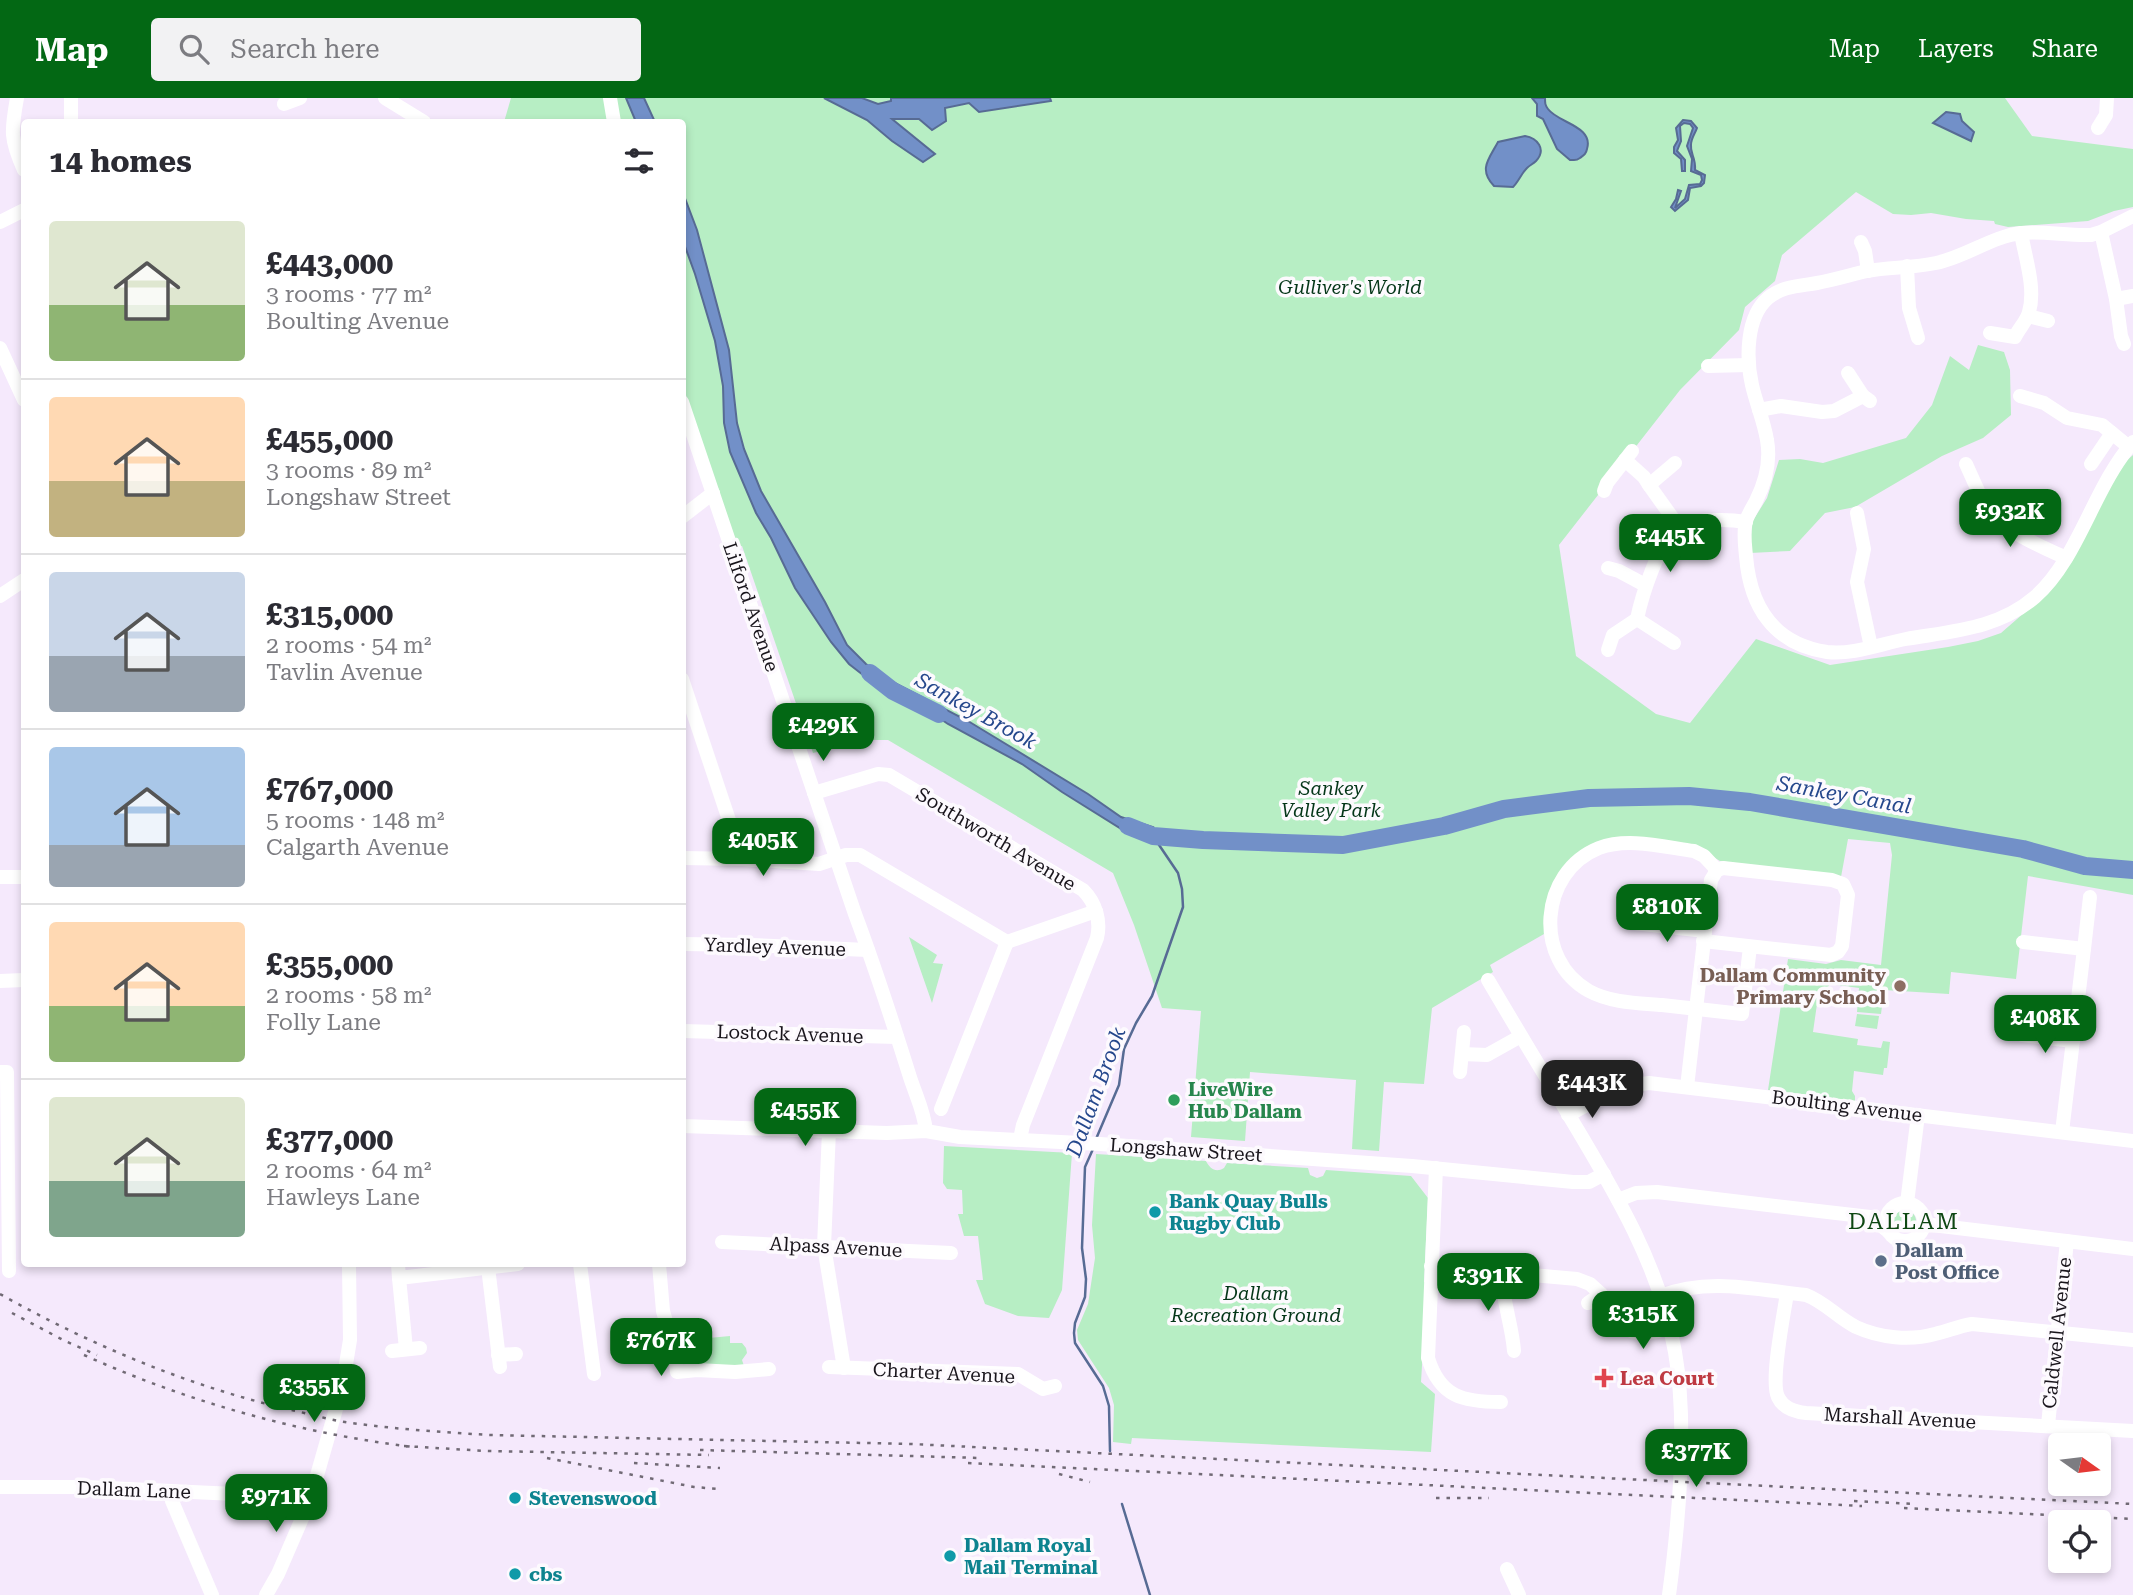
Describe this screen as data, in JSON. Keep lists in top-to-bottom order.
{
  "streets": {
    "street": [
      "Lilford Avenue",
      "Southworth Avenue",
      "Yardley Avenue",
      "Lostock Avenue",
      "Boulting Avenue",
      "Longshaw Street",
      "Alpass Avenue",
      "Caldwell Avenue",
      "Charter Avenue",
      "Marshall Avenue",
      "Dallam Lane"
    ]
  },
  "crossings": [
    ["Lilford Avenue", "Southworth Avenue"],
    ["Lilford Avenue", "Yardley Avenue"],
    ["Lilford Avenue", "Lostock Avenue"],
    ["Lilford Avenue", "Longshaw Street"],
    ["Alpass Avenue", "Charter Avenue"],
    ["Caldwell Avenue", "Marshall Avenue"]
  ],
  "districts": ["DALLAM"],
  "water": ["Sankey Brook", "Sankey Canal", "Dallam Brook"],
  "parks": ["Gulliver's World", "Sankey Valley Park", "Dallam Recreation Ground"],
  "places": {
    "other": [
      "Dallam Community Primary School",
      "LiveWire Hub Dallam",
      "Bank Quay Bulls Rugby Club",
      "Dallam Post Office",
      "Stevenswood",
      "Dallam Royal Mail Terminal",
      "cbs"
    ],
    "health": ["Lea Court"]
  },
  "north": "right",
  "page": {
    "header": "Map",
    "search": "Search here",
    "nav": ["Map", "Layers", "Share"],
    "heading": "14 homes",
    "list": [
      {
        "name": "£443,000",
        "note": "3 rooms · 77 m² · Boulting Avenue"
      },
      {
        "name": "£455,000",
        "note": "3 rooms · 89 m² · Longshaw Street"
      },
      {
        "name": "£315,000",
        "note": "2 rooms · 54 m² · Tavlin Avenue"
      },
      {
        "name": "£767,000",
        "note": "5 rooms · 148 m² · Calgarth Avenue"
      },
      {
        "name": "£355,000",
        "note": "2 rooms · 58 m² · Folly Lane"
      },
      {
        "name": "£377,000",
        "note": "2 rooms · 64 m² · Hawleys Lane"
      }
    ],
    "price": [
      "£932K",
      "£445K",
      "£429K",
      "£405K",
      "£810K",
      "£408K",
      "£443K",
      "£455K",
      "£391K",
      "£315K",
      "£767K",
      "£355K",
      "£377K",
      "£971K"
    ]
  }
}
